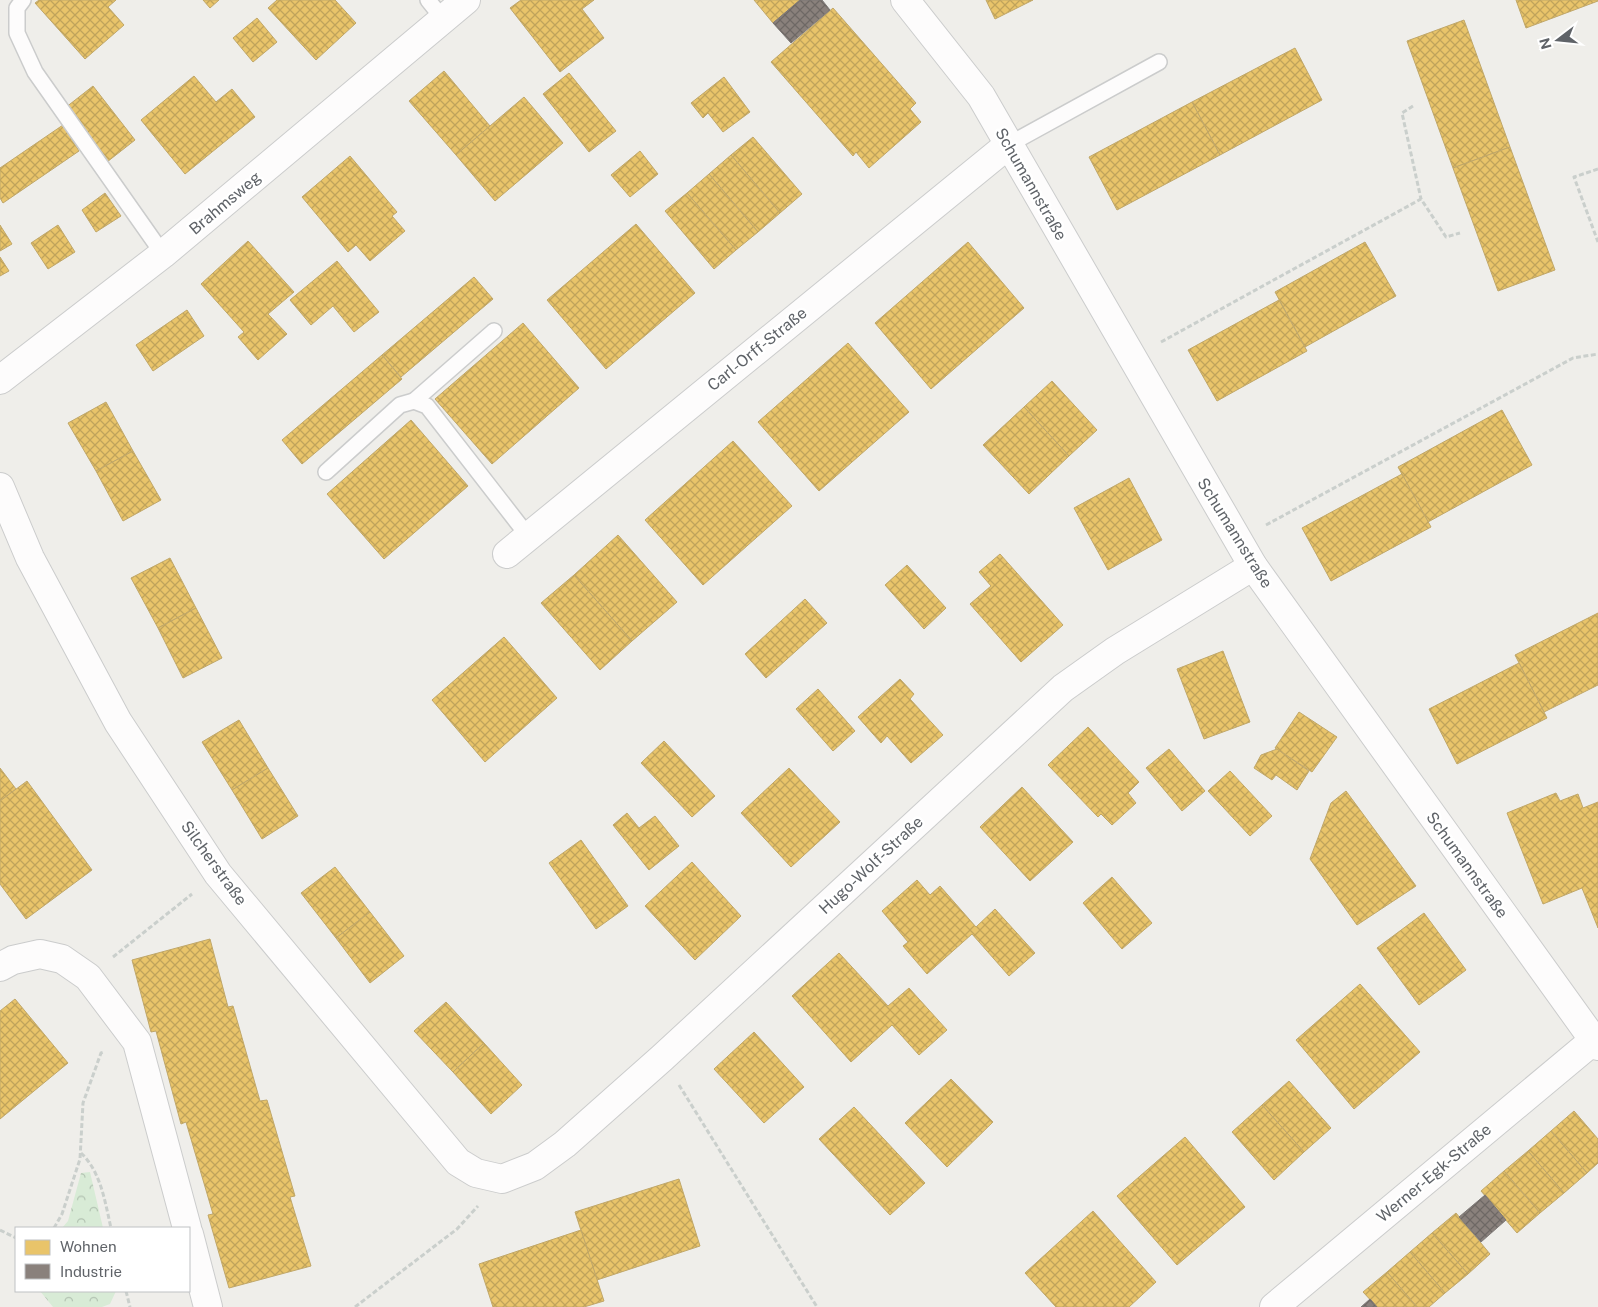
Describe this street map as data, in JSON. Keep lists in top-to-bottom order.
{
  "streets": {
    "street": [
      "Schumannstraße",
      "Brahmsweg",
      "Carl-Orff-Straße",
      "Silcherstraße",
      "Hugo-Wolf-Straße",
      "Werner-Egk-Straße"
    ]
  },
  "crossings": [
    ["Schumannstraße", "Carl-Orff-Straße"],
    ["Schumannstraße", "Hugo-Wolf-Straße"],
    ["Schumannstraße", "Werner-Egk-Straße"],
    ["Silcherstraße", "Hugo-Wolf-Straße"]
  ],
  "legend": ["Wohnen", "Industrie"],
  "north": "left"
}
